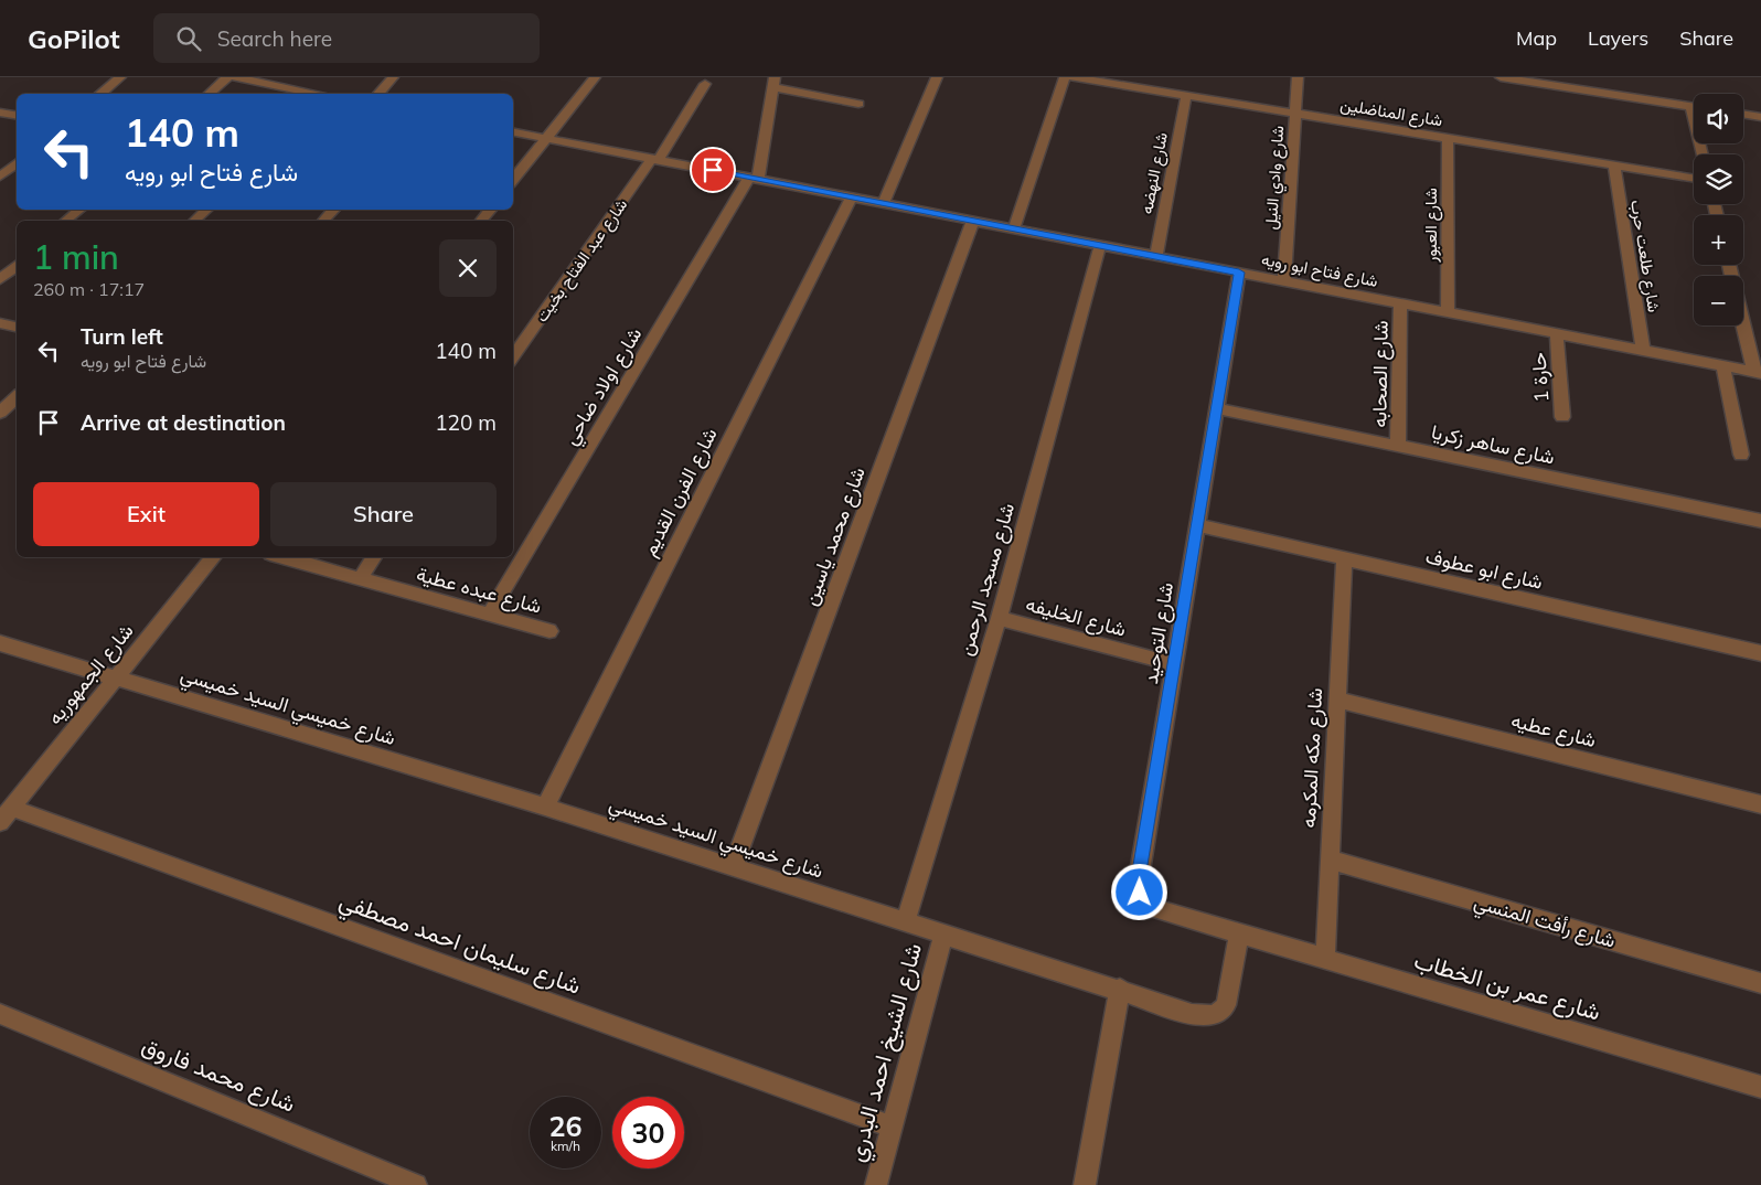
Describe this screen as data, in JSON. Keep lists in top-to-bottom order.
{
  "streets": {
    "street": [
      "شارع المناضلين",
      "شارع النهضه",
      "شارع وادي النيل",
      "شارع العبور",
      "شارع طلعت حرب",
      "شارع عبد الفتاح بخيت",
      "شارع فتاح ابو رويه",
      "شارع الصحابه",
      "حارة 1",
      "شارع اولاد ضاحي",
      "شارع ساهر زكريا",
      "شارع الفرن القديم",
      "شارع محمد ياسين",
      "شارع ابو عطوف",
      "شارع مسجد الرحمن",
      "شارع عبده عطية",
      "شارع الخليفه",
      "شارع التوحيد",
      "شارع الجمهوريه",
      "شارع خميسي السيد خميسي",
      "شارع عطيه",
      "شارع مكه المكرمه",
      "شارع رأفت المنسي",
      "شارع سليمان احمد مصطفي",
      "شارع عمر بن الخطاب",
      "شارع الشيخ احمد البدري",
      "شارع محمد فاروق"
    ]
  },
  "crossings": [
    ["شارع المناضلين", "شارع النهضه"],
    ["شارع المناضلين", "شارع وادي النيل"],
    ["شارع المناضلين", "شارع العبور"],
    ["شارع المناضلين", "شارع طلعت حرب"],
    ["شارع النهضه", "شارع فتاح ابو رويه"],
    ["شارع وادي النيل", "شارع فتاح ابو رويه"],
    ["شارع العبور", "شارع فتاح ابو رويه"],
    ["شارع طلعت حرب", "شارع فتاح ابو رويه"],
    ["شارع عبد الفتاح بخيت", "شارع فتاح ابو رويه"],
    ["شارع فتاح ابو رويه", "شارع الصحابه"],
    ["شارع فتاح ابو رويه", "حارة 1"],
    ["شارع فتاح ابو رويه", "شارع اولاد ضاحي"],
    ["شارع فتاح ابو رويه", "شارع الفرن القديم"],
    ["شارع فتاح ابو رويه", "شارع محمد ياسين"],
    ["شارع فتاح ابو رويه", "شارع مسجد الرحمن"],
    ["شارع فتاح ابو رويه", "شارع التوحيد"],
    ["شارع الصحابه", "شارع ساهر زكريا"],
    ["شارع اولاد ضاحي", "شارع عبده عطية"],
    ["شارع ساهر زكريا", "شارع التوحيد"],
    ["شارع الفرن القديم", "شارع خميسي السيد خميسي"],
    ["شارع محمد ياسين", "شارع خميسي السيد خميسي"],
    ["شارع ابو عطوف", "شارع التوحيد"],
    ["شارع ابو عطوف", "شارع مكه المكرمه"],
    ["شارع مسجد الرحمن", "شارع الخليفه"],
    ["شارع مسجد الرحمن", "شارع خميسي السيد خميسي"],
    ["شارع الخليفه", "شارع التوحيد"],
    ["شارع التوحيد", "شارع خميسي السيد خميسي"],
    ["شارع التوحيد", "شارع عمر بن الخطاب"],
    ["شارع الجمهوريه", "شارع خميسي السيد خميسي"],
    ["شارع الجمهوريه", "شارع سليمان احمد مصطفي"],
    ["شارع خميسي السيد خميسي", "شارع عمر بن الخطاب"],
    ["شارع خميسي السيد خميسي", "شارع الشيخ احمد البدري"],
    ["شارع عطيه", "شارع مكه المكرمه"],
    ["شارع مكه المكرمه", "شارع رأفت المنسي"],
    ["شارع مكه المكرمه", "شارع عمر بن الخطاب"],
    ["شارع سليمان احمد مصطفي", "شارع الشيخ احمد البدري"]
  ],
  "page": {
    "header": "GoPilot",
    "search": "Search here",
    "nav": ["Map", "Layers", "Share"],
    "map_buttons": ["+", "−"],
    "turn": ["140 m", "شارع فتاح ابو رويه"],
    "heading": ["1 min", "260 m · 17:17"],
    "list": [
      {
        "name": "Turn left",
        "note": "شارع فتاح ابو رويه",
        "value": "140 m"
      },
      {
        "name": "Arrive at destination",
        "value": "120 m"
      }
    ],
    "buttons": ["Exit", "Share"],
    "speed": "26 km/h",
    "limit": "30"
  }
}
